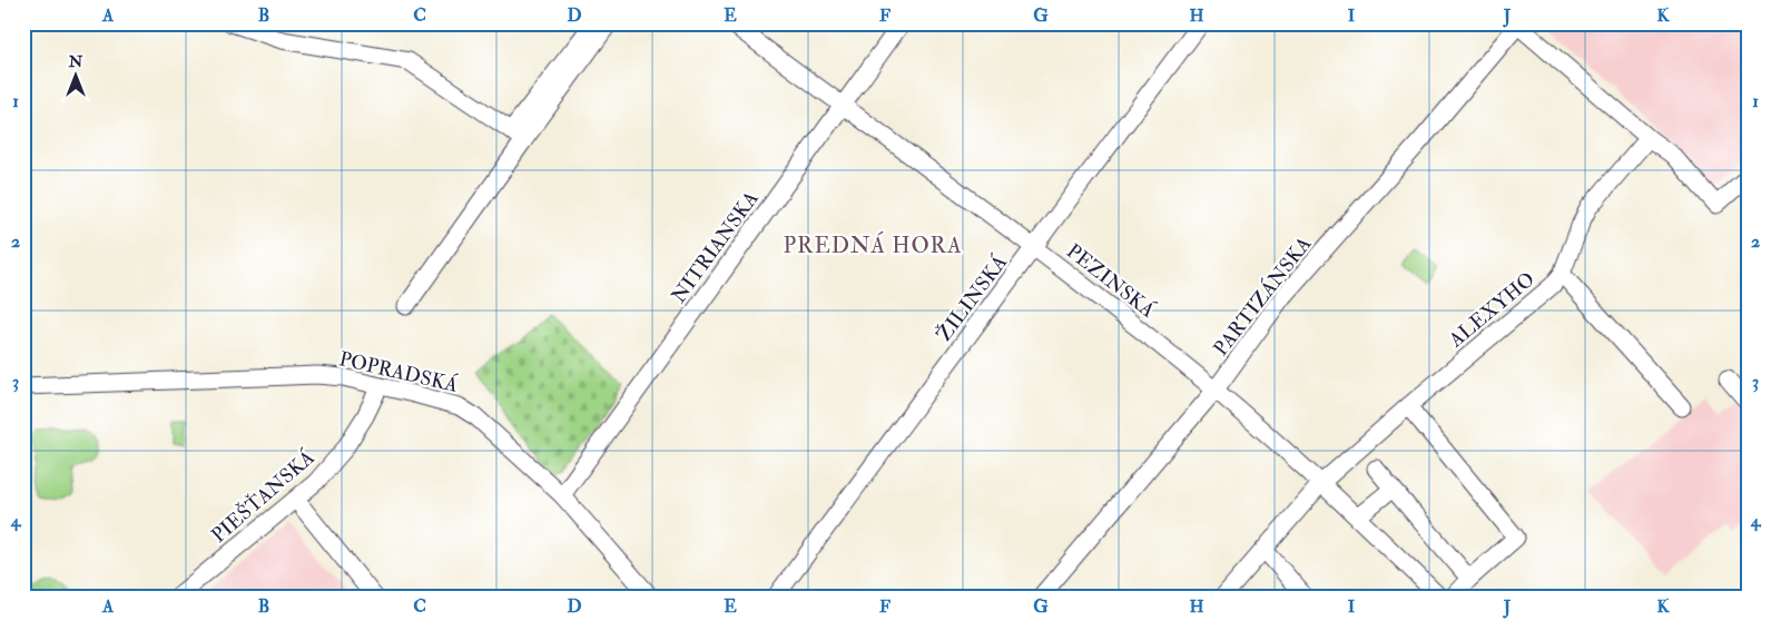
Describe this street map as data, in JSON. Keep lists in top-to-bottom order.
{
  "streets": {
    "street": [
      "NITRIANSKA",
      "PEZINSKÁ",
      "PARTIZÁNSKA",
      "ŽILINSKÁ",
      "ALEXYHO",
      "POPRADSKÁ",
      "PIEŠŤANSKÁ"
    ]
  },
  "crossings": [
    ["NITRIANSKA", "PEZINSKÁ"],
    ["NITRIANSKA", "POPRADSKÁ"],
    ["PEZINSKÁ", "PARTIZÁNSKA"],
    ["PEZINSKÁ", "ŽILINSKÁ"],
    ["PEZINSKÁ", "ALEXYHO"],
    ["POPRADSKÁ", "PIEŠŤANSKÁ"]
  ],
  "districts": ["PREDNÁ HORA"],
  "north": "top",
  "grid": {
    "columns": [
      "A",
      "B",
      "C",
      "D",
      "E",
      "F",
      "G",
      "H",
      "I",
      "J",
      "K"
    ],
    "rows": [
      "1",
      "2",
      "3",
      "4"
    ]
  }
}
